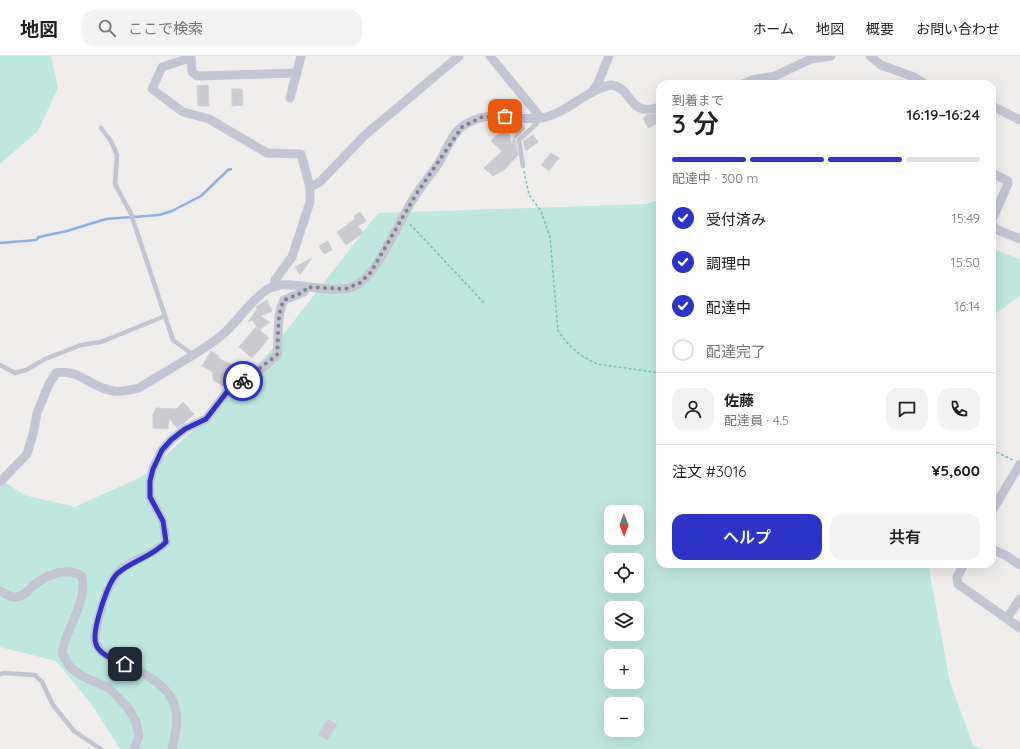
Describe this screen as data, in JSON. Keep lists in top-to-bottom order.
{
  "north": "bottom",
  "page": {
    "header": "地図",
    "search": "ここで検索",
    "nav": [
      "ホーム",
      "地図",
      "概要",
      "お問い合わせ"
    ],
    "heading": ["3 分", "到着まで", "16:19–16:24"],
    "panel": [
      "佐藤",
      "配達員 · 4.5",
      "注文 #3016",
      "¥5,600"
    ],
    "bar": "配達中 · 300 m",
    "list": [
      ["受付済み", "15:49"],
      ["調理中", "15:50"],
      ["配達中", "16:14"],
      "配達完了"
    ],
    "map_buttons": ["+", "−"],
    "buttons": ["ヘルプ", "共有"]
  }
}
